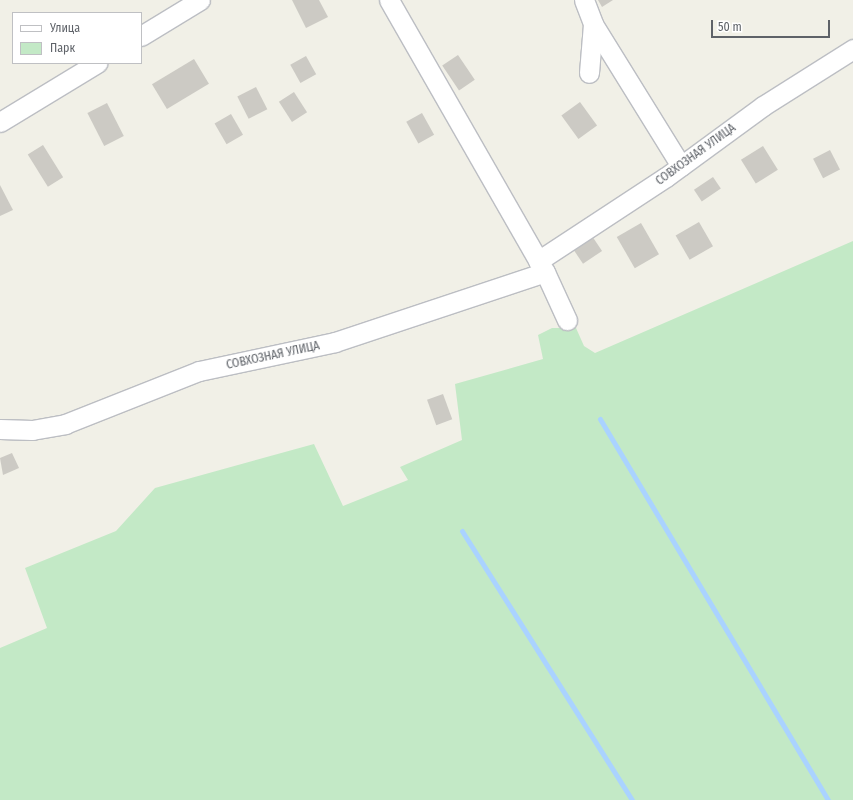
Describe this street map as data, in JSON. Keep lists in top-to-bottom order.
{
  "streets": {
    "street": ["СОВХОЗНАЯ УЛИЦА"]
  },
  "legend": ["Улица", "Парк"],
  "scale_bar": "50 m"
}
